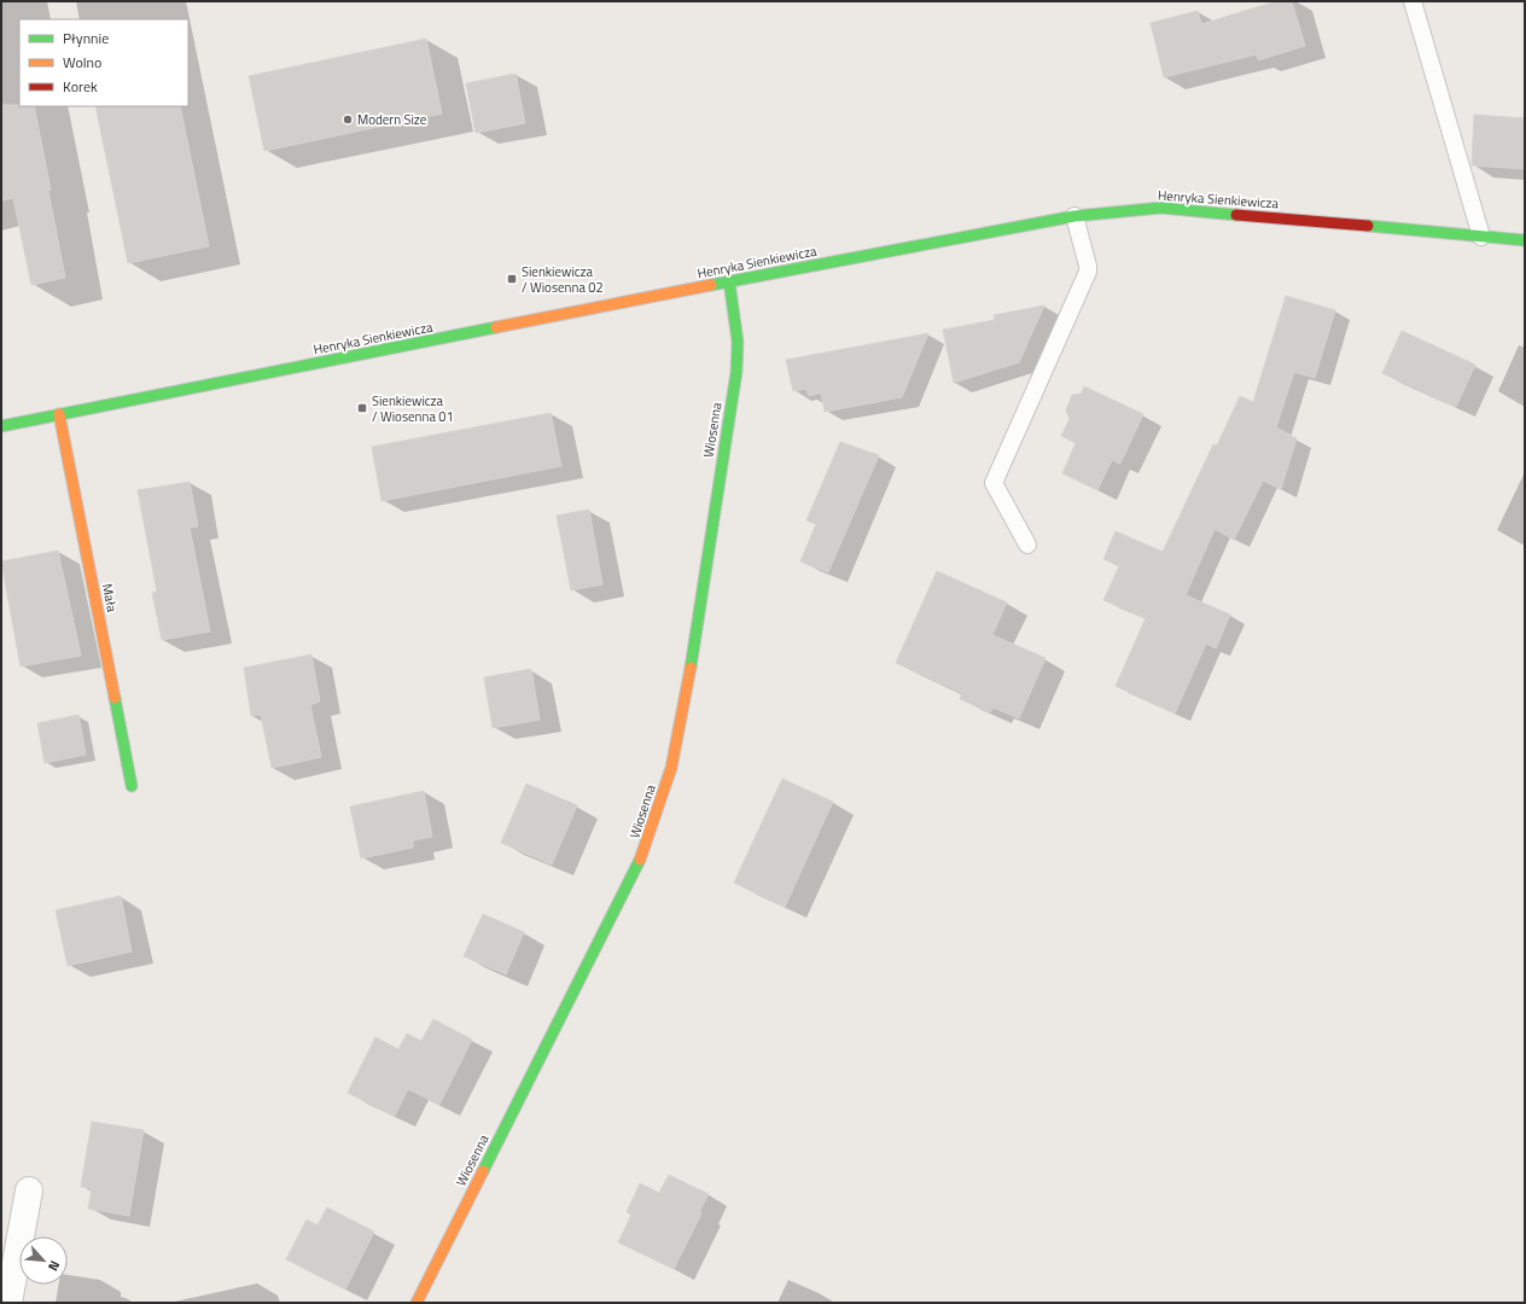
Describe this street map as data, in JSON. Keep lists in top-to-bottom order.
{
  "streets": {
    "street": ["Henryka Sienkiewicza", "Wiosenna", "Mała"]
  },
  "crossings": [
    ["Henryka Sienkiewicza", "Wiosenna"],
    ["Henryka Sienkiewicza", "Mała"]
  ],
  "places": {
    "other": ["Modern Size"],
    "transit": ["Sienkiewicza / Wiosenna 02", "Sienkiewicza / Wiosenna 01"]
  },
  "legend": ["Płynnie", "Wolno", "Korek"],
  "north": "bottom right"
}
